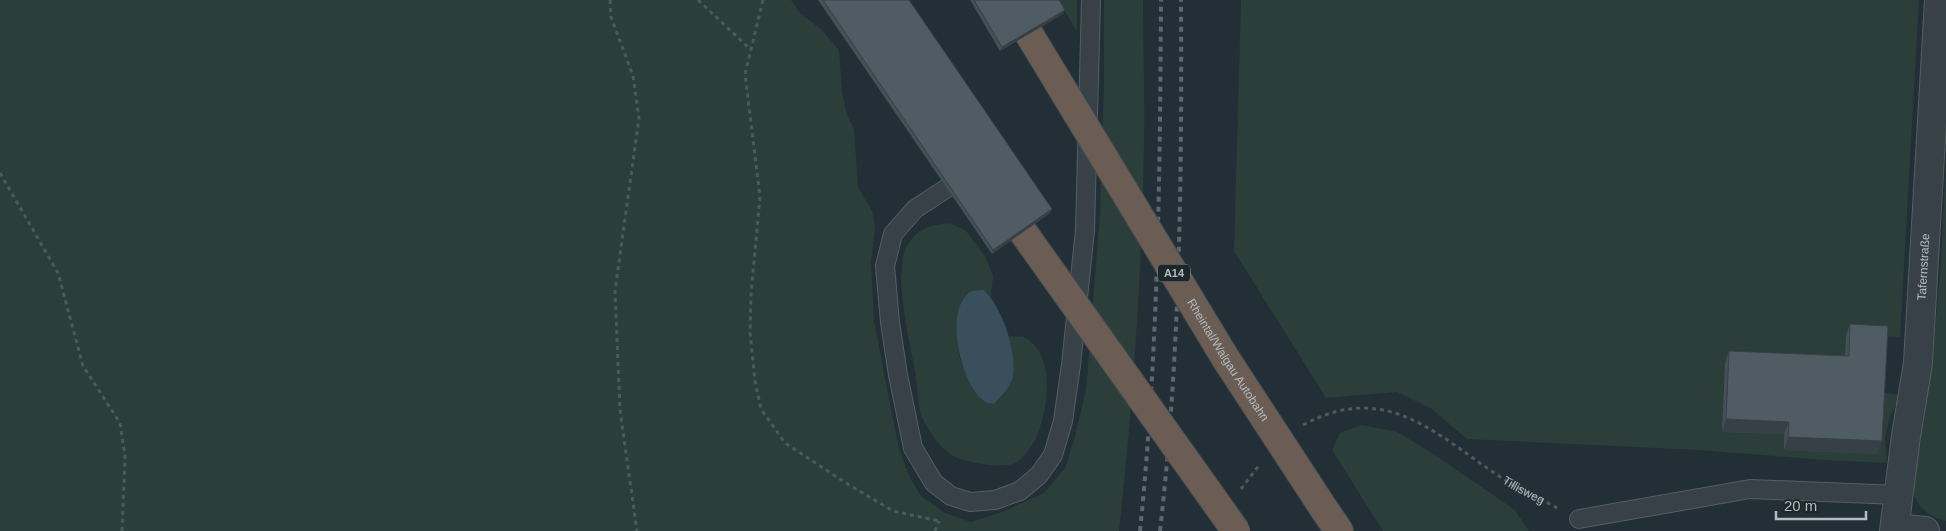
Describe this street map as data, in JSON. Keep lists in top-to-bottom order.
{
  "streets": {
    "highway": ["A14", "Rheintal/Walgau Autobahn"],
    "street": ["Tafernstraße"],
    "path": ["Tillisweg"]
  },
  "scale_bar": "20 m"
}
